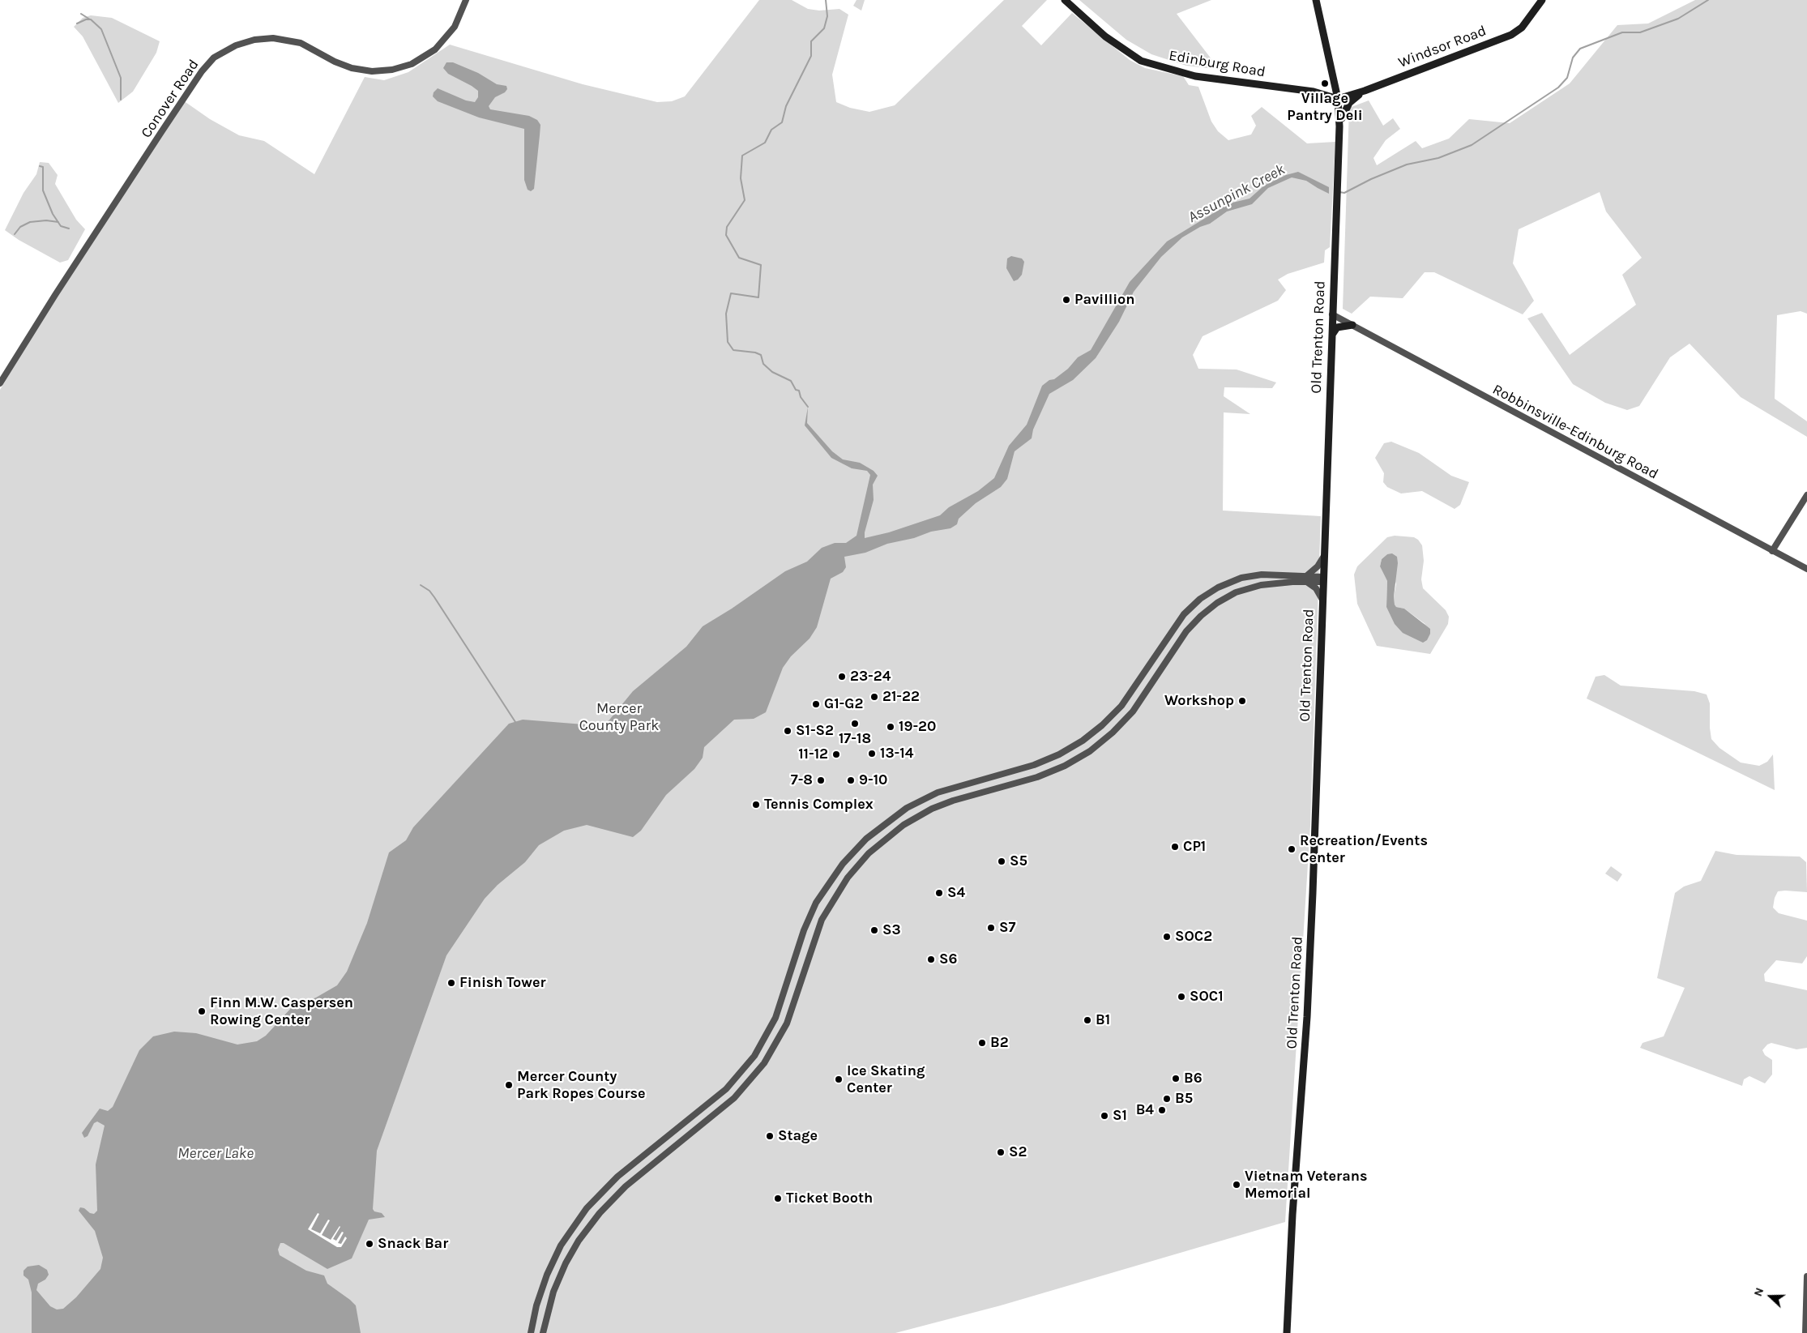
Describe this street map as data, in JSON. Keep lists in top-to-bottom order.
{
  "streets": {
    "main road": ["Windsor Road", "Edinburg Road", "Old Trenton Road"],
    "street": ["Conover Road", "Robbinsville-Edinburg Road"]
  },
  "crossings": [
    ["Windsor Road", "Edinburg Road"],
    ["Windsor Road", "Old Trenton Road"],
    ["Edinburg Road", "Old Trenton Road"],
    ["Old Trenton Road", "Robbinsville-Edinburg Road"]
  ],
  "water": ["Assunpink Creek", "Mercer Lake"],
  "parks": ["Mercer County Park"],
  "places": [
    "Village Pantry Deli",
    "Pavillion",
    "23-24",
    "21-22",
    "Workshop",
    "G1-G2",
    "17-18",
    "19-20",
    "S1-S2",
    "13-14",
    "11-12",
    "7-8",
    "9-10",
    "Tennis Complex",
    "CP1",
    "Recreation/Events Center",
    "S5",
    "S4",
    "S7",
    "S3",
    "SOC2",
    "S6",
    "Finish Tower",
    "SOC1",
    "Finn M.W. Caspersen Rowing Center",
    "B1",
    "B2",
    "B6",
    "Ice Skating Center",
    "Mercer County Park Ropes Course",
    "B5",
    "B4",
    "S1",
    "Stage",
    "S2",
    "Vietnam Veterans Memorial",
    "Ticket Booth",
    "Snack Bar"
  ],
  "north": "left"
}
